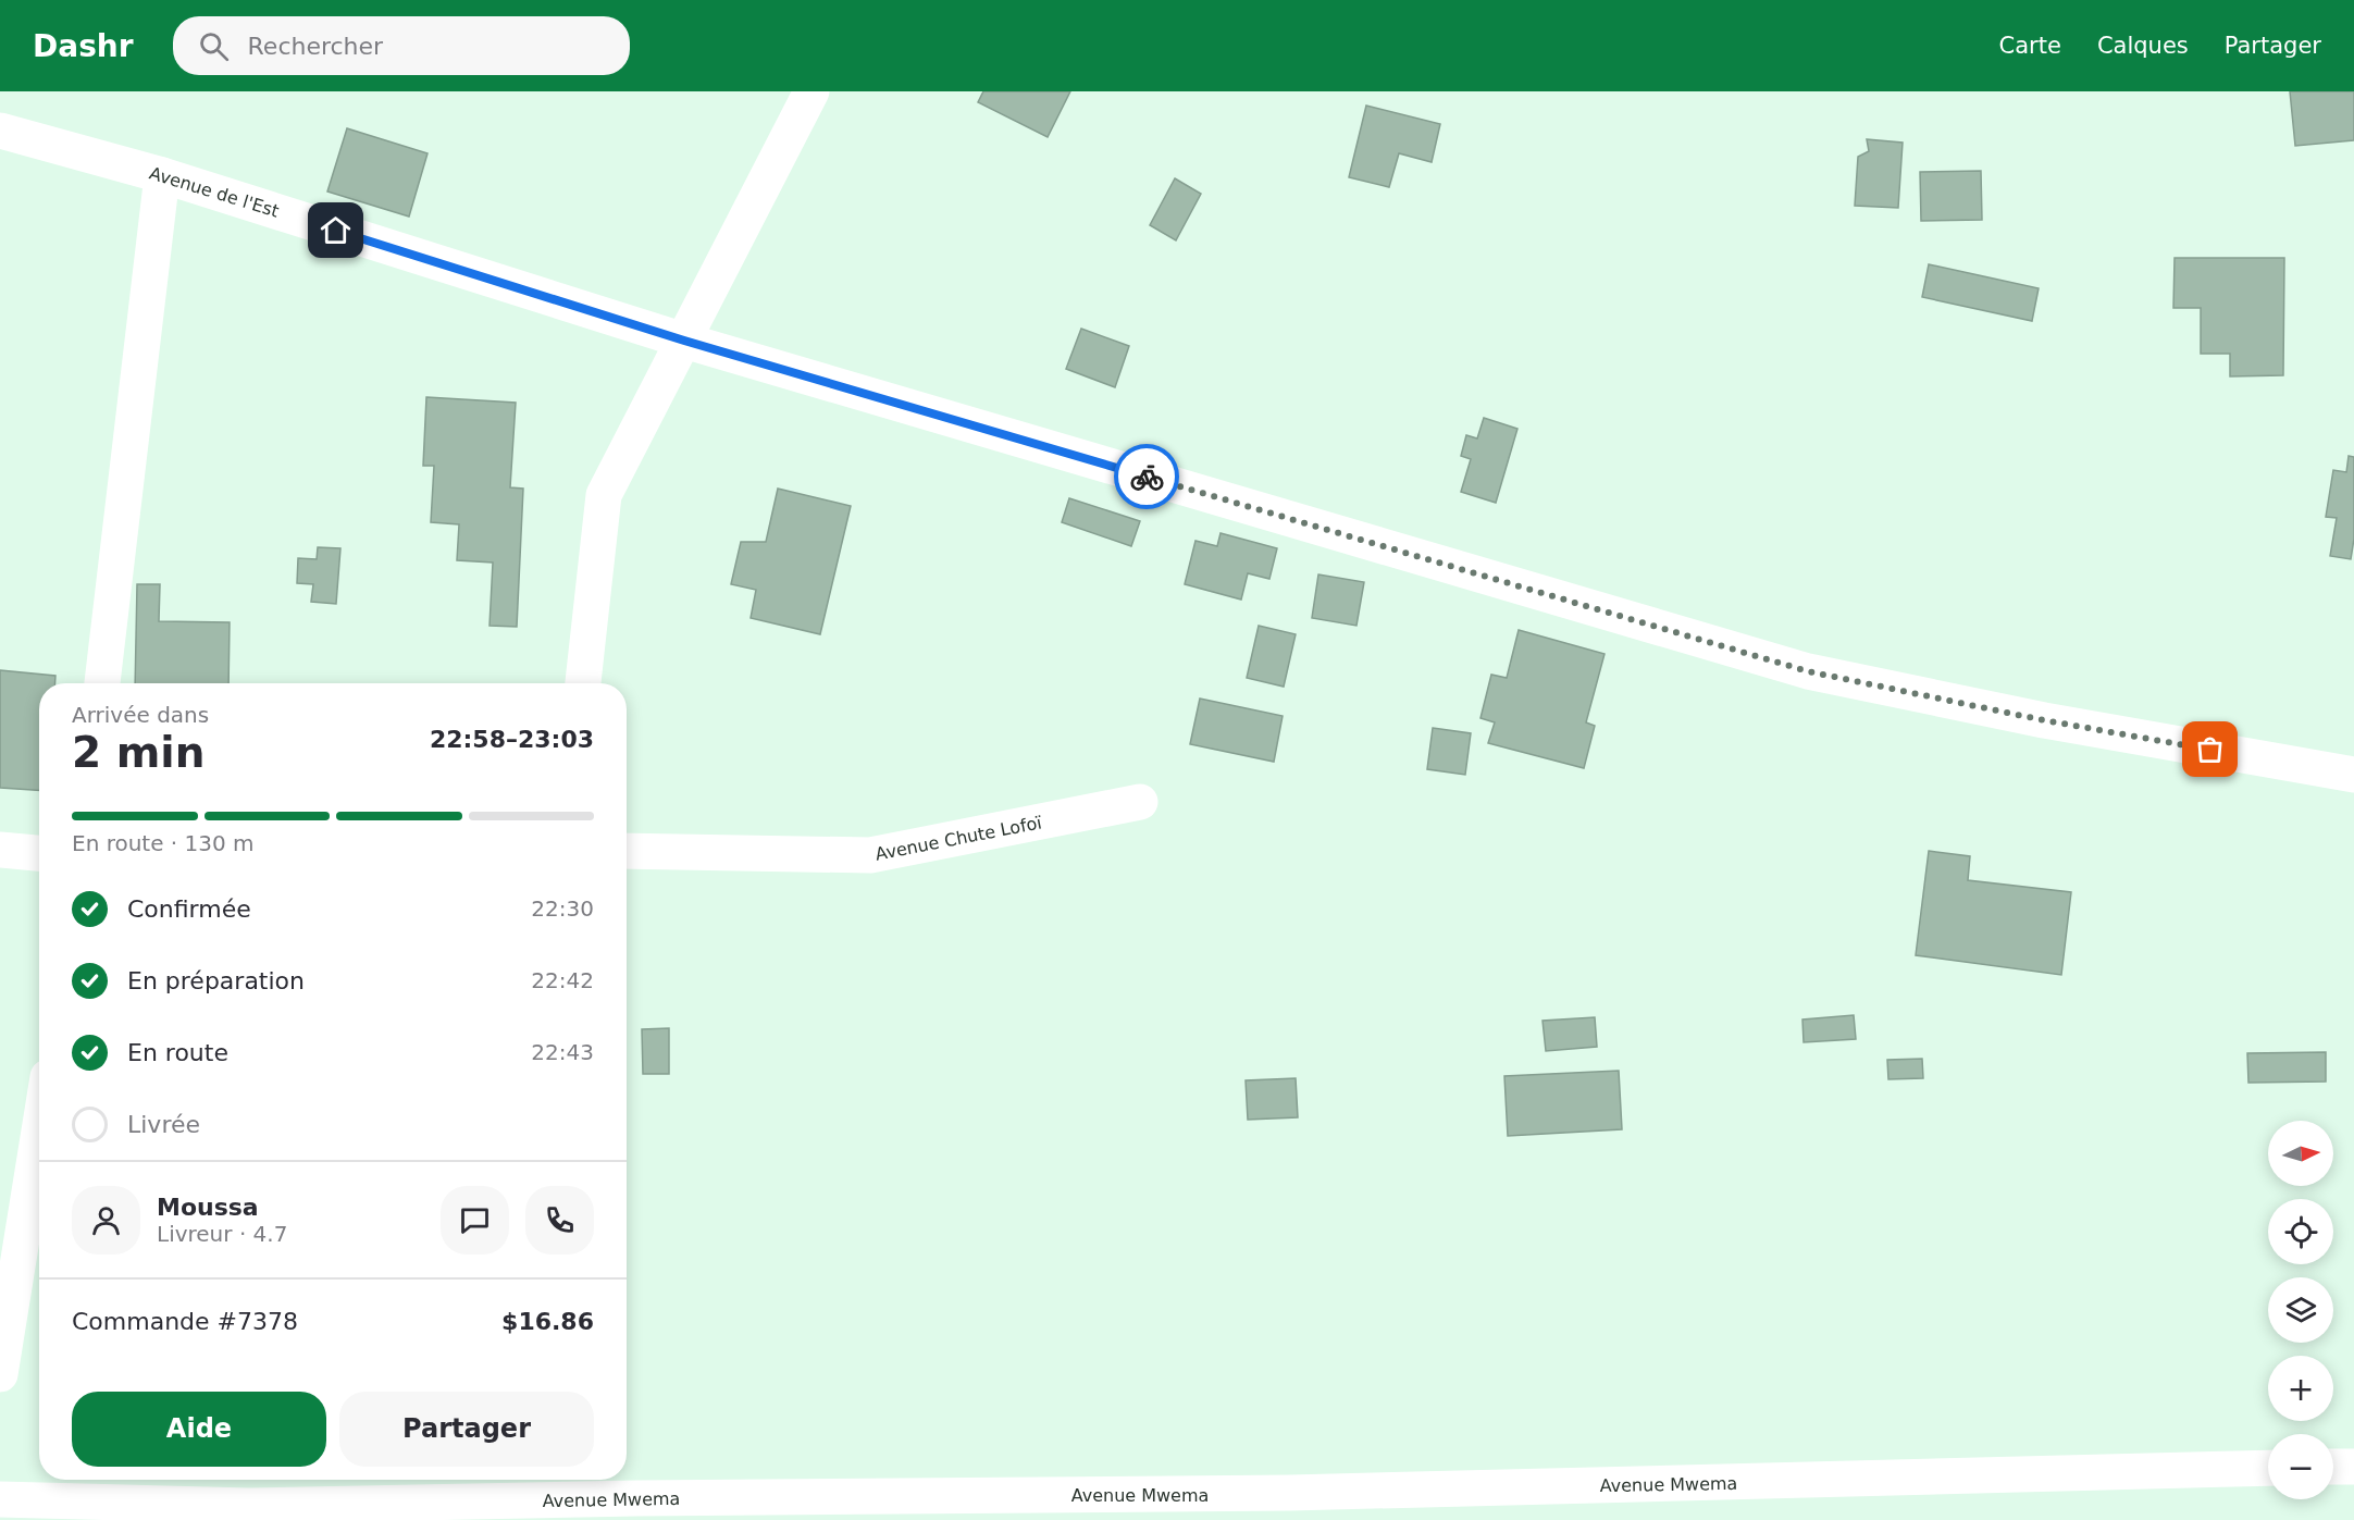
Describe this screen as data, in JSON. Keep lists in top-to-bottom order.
{
  "streets": {
    "street": ["Avenue de l'Est", "Avenue Chute Lofoï", "Avenue Mwema"]
  },
  "north": "right",
  "page": {
    "header": "Dashr",
    "search": "Rechercher",
    "nav": ["Carte", "Calques", "Partager"],
    "heading": ["2 min", "Arrivée dans", "22:58–23:03"],
    "panel": [
      "Moussa",
      "Livreur · 4.7",
      "Commande #7378",
      "$16.86"
    ],
    "bar": "En route · 130 m",
    "list": [
      ["Confirmée", "22:30"],
      ["En préparation", "22:42"],
      ["En route", "22:43"],
      "Livrée"
    ],
    "map_buttons": ["+", "−"],
    "buttons": ["Aide", "Partager"]
  }
}
